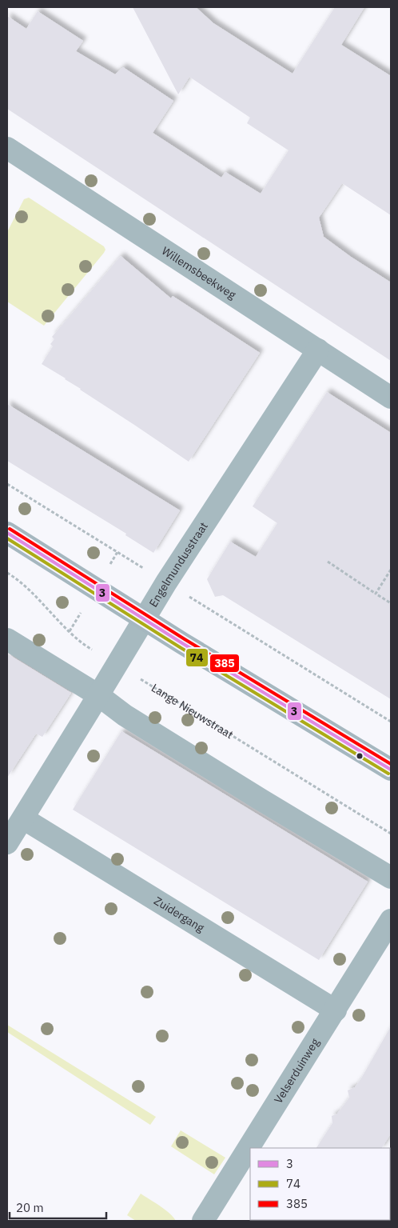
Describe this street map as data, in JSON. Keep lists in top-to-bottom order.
{
  "streets": {
    "street": [
      "Willemsbeekweg",
      "Engelmundusstraat",
      "Zuidergang",
      "Velserduinweg"
    ],
    "path": ["Lange Nieuwstraat"]
  },
  "crossings": [
    ["Willemsbeekweg", "Engelmundusstraat"],
    ["Engelmundusstraat", "Lange Nieuwstraat"],
    ["Engelmundusstraat", "Zuidergang"],
    ["Zuidergang", "Velserduinweg"]
  ],
  "lines": ["transit line 385", "transit line 3", "transit line 74"],
  "legend": ["3", "74", "385"],
  "scale_bar": "20 m"
}
